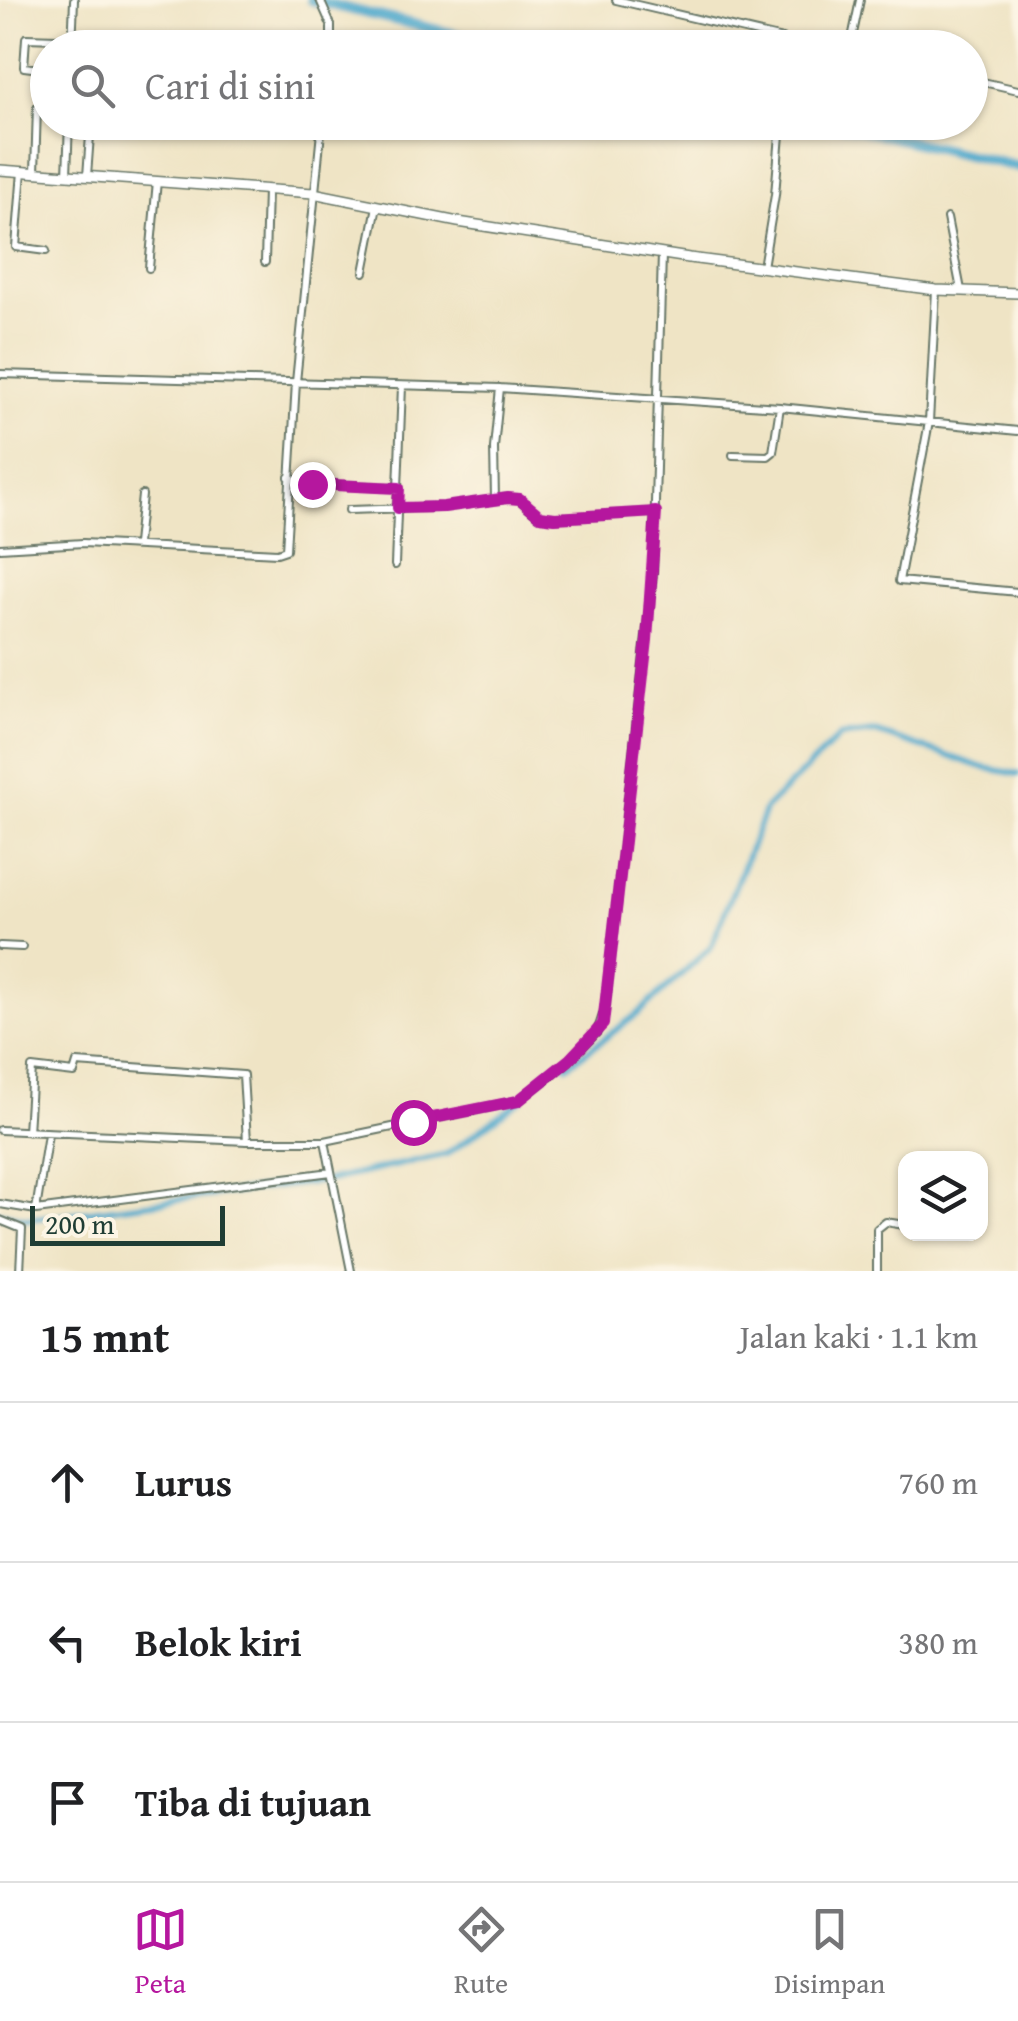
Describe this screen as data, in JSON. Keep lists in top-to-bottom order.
{
  "scale_bar": "200 m",
  "page": {
    "search": "Cari di sini",
    "scale": "200 m",
    "heading": ["15 mnt", "Jalan kaki · 1.1 km"],
    "list": [
      ["Lurus", "760 m"],
      ["Belok kiri", "380 m"],
      "Tiba di tujuan"
    ],
    "nav": ["Peta", "Rute", "Disimpan"]
  }
}
